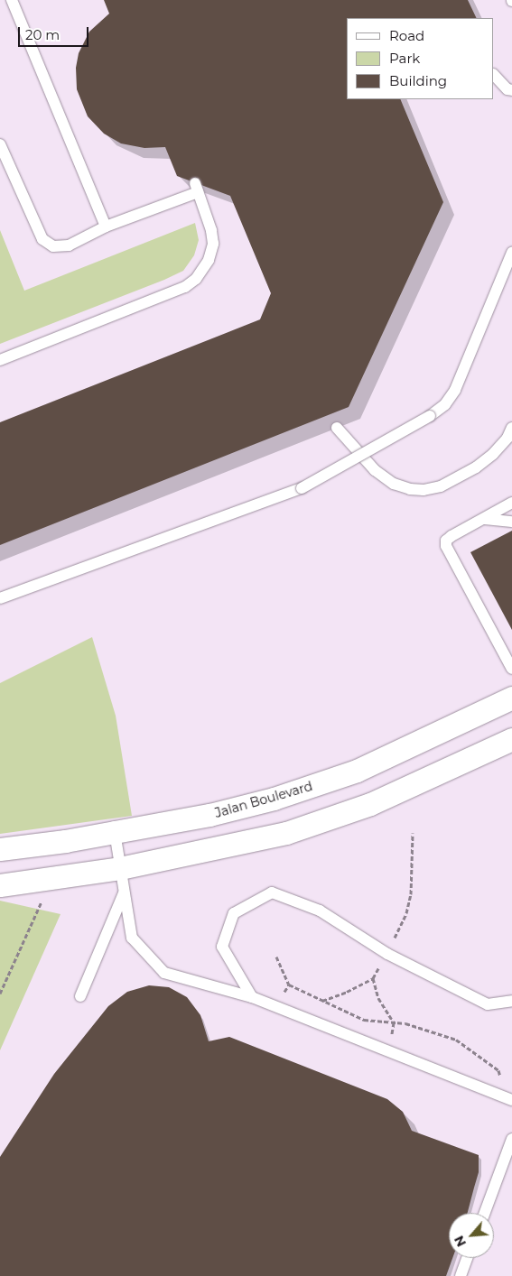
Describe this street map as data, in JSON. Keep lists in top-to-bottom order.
{
  "streets": {
    "street": ["Jalan Boulevard"]
  },
  "legend": ["Road", "Park", "Building"],
  "scale_bar": "20 m",
  "north": "bottom left"
}
